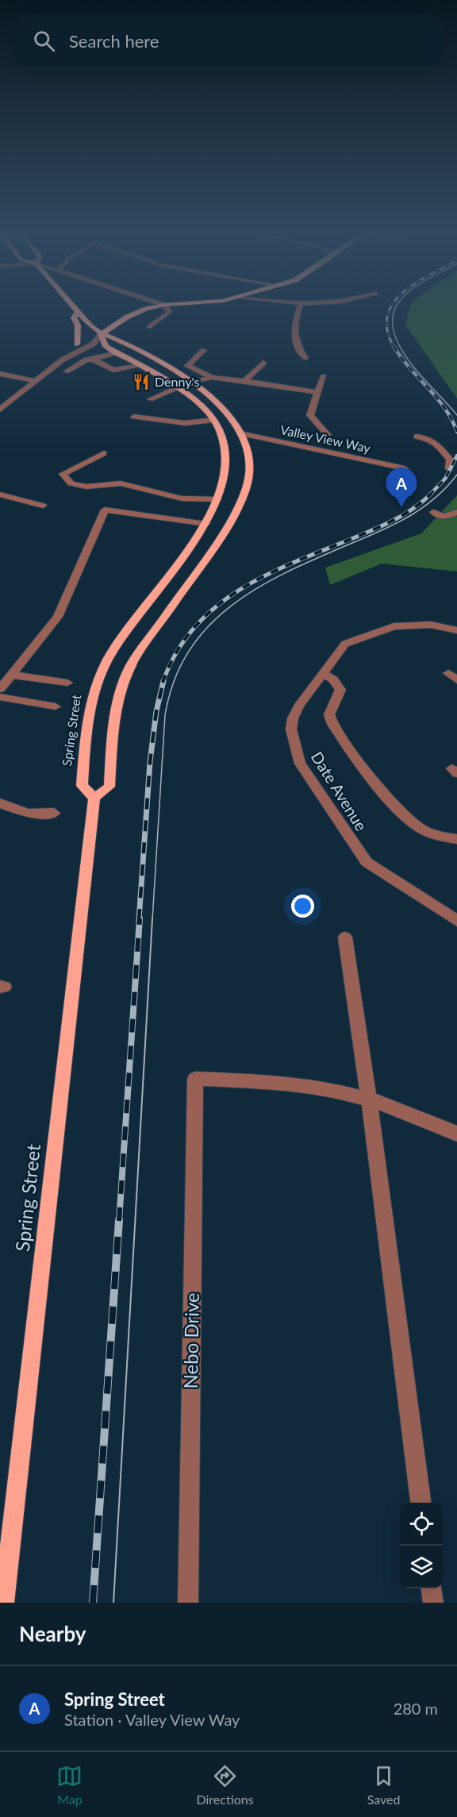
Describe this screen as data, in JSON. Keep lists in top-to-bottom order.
{
  "streets": {
    "main road": ["Spring Street"],
    "street": ["Valley View Way", "Date Avenue", "Nebo Drive"]
  },
  "crossings": [
    ["Valley View Way", "Spring Street"]
  ],
  "places": {
    "restaurant": ["Denny's"]
  },
  "page": {
    "search": "Search here",
    "pins": "A",
    "heading": "Nearby",
    "list": [
      {
        "mark": "A",
        "name": "Spring Street",
        "note": "Station · Valley View Way",
        "value": "280 m"
      }
    ],
    "nav": ["Map", "Directions", "Saved"]
  }
}
